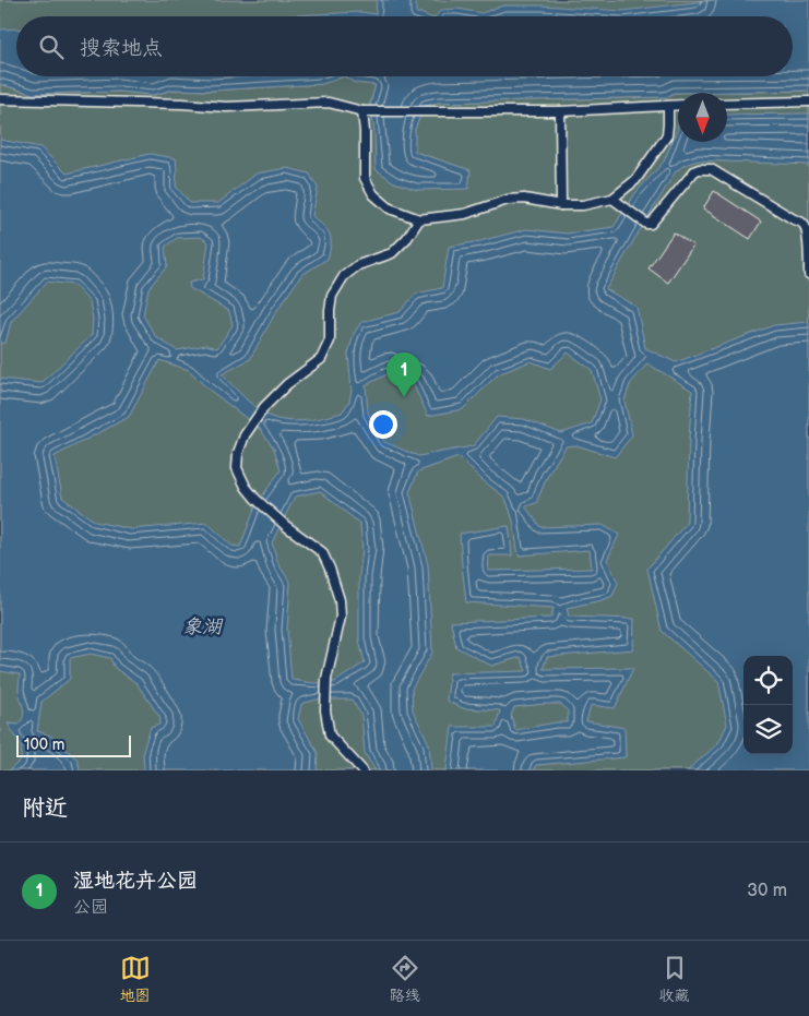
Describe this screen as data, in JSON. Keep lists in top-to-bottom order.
{
  "water": ["象湖"],
  "scale_bar": "100 m",
  "north": "bottom",
  "page": {
    "search": "搜索地点",
    "pins": "1",
    "scale": "100 m",
    "heading": "附近",
    "list": [
      {
        "mark": "1",
        "name": "湿地花卉公园",
        "note": "公园",
        "value": "30 m"
      }
    ],
    "nav": ["地图", "路线", "收藏"]
  }
}
